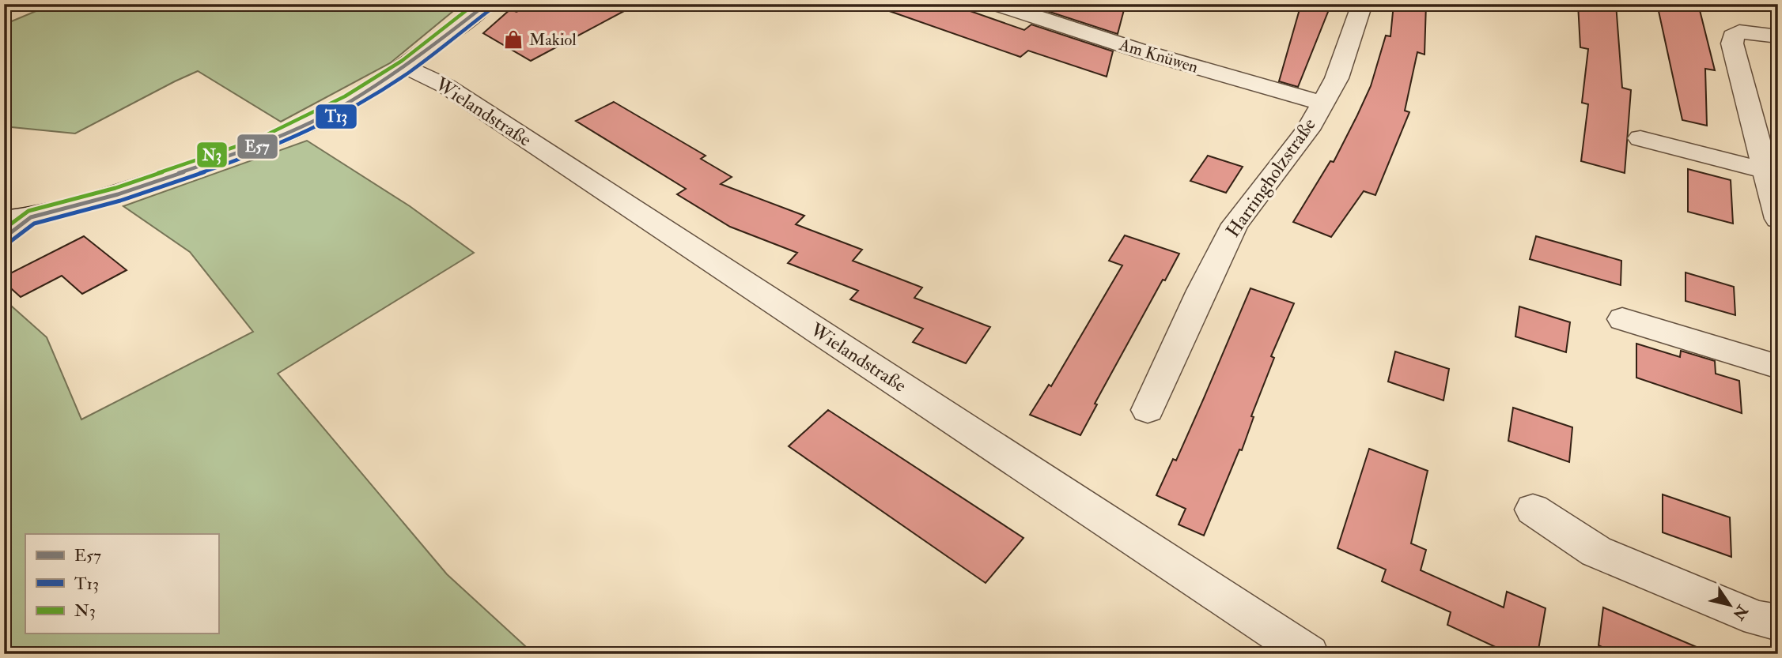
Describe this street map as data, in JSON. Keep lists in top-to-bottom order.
{
  "streets": {
    "street": ["Am Knüwen", "Wielandstraße", "Harringholzstraße"]
  },
  "crossings": [
    ["Am Knüwen", "Harringholzstraße"]
  ],
  "places": {
    "shop": ["Makiol"]
  },
  "lines": ["transit line E57", "transit line N3", "transit line T13"],
  "legend": ["E57", "T13", "N3"],
  "north": "bottom right"
}
